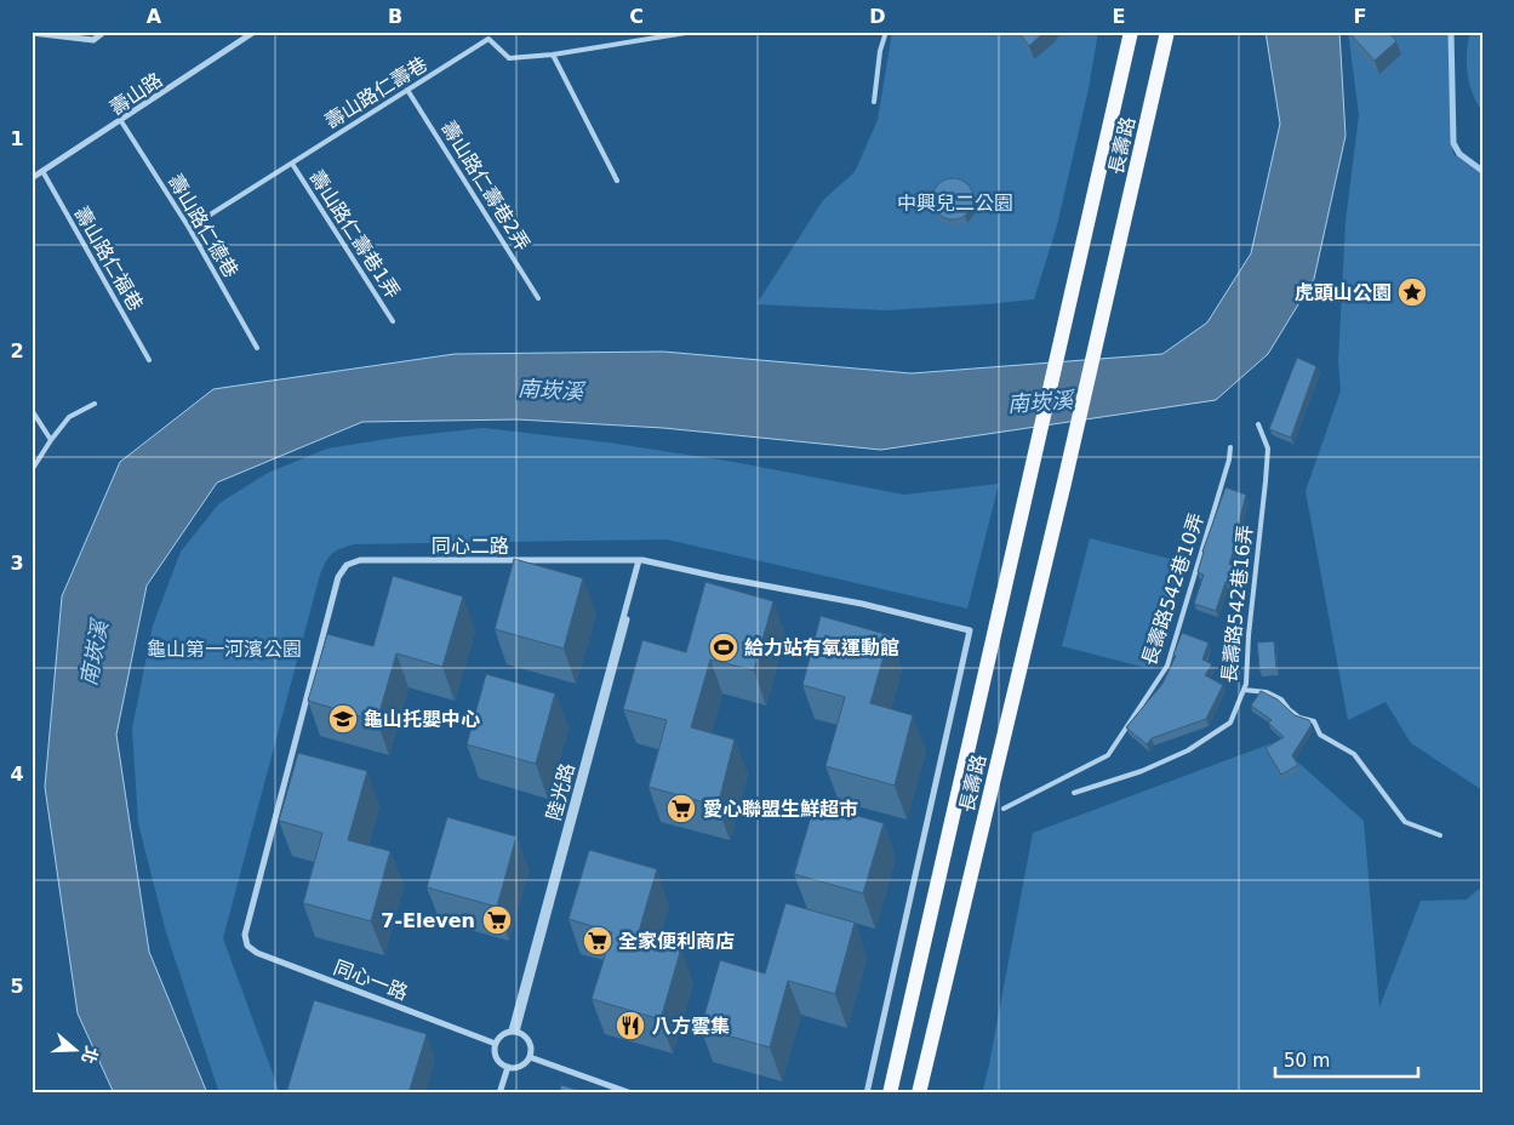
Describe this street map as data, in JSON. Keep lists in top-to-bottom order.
{
  "streets": {
    "main road": ["長壽路"],
    "street": [
      "壽山路",
      "同心二路",
      "陸光路",
      "同心一路"
    ],
    "lane": [
      "壽山路仁壽巷",
      "壽山路仁壽巷2弄",
      "壽山路仁德巷",
      "壽山路仁壽巷1弄",
      "壽山路仁福巷",
      "長壽路542巷10弄",
      "長壽路542巷16弄"
    ]
  },
  "crossings": [
    ["壽山路仁壽巷", "壽山路仁壽巷2弄"],
    ["壽山路仁壽巷", "壽山路仁德巷"],
    ["壽山路仁壽巷", "壽山路仁壽巷1弄"],
    ["壽山路", "壽山路仁德巷"],
    ["壽山路", "壽山路仁福巷"],
    ["長壽路", "同心二路"],
    ["同心二路", "陸光路"],
    ["同心二路", "同心一路"],
    ["陸光路", "同心一路"]
  ],
  "water": ["南崁溪"],
  "parks": ["中興兒二公園", "龜山第一河濱公園"],
  "places": {
    "place": ["虎頭山公園"],
    "sports": ["給力站有氧運動館"],
    "school or university": ["龜山托嬰中心"],
    "supermarket": ["愛心聯盟生鮮超市", "7-Eleven", "全家便利商店"],
    "restaurant": ["八方雲集"]
  },
  "scale_bar": "50 m",
  "north": "right",
  "grid": {
    "columns": [
      "A",
      "B",
      "C",
      "D",
      "E",
      "F"
    ],
    "rows": [
      "1",
      "2",
      "3",
      "4",
      "5"
    ]
  }
}
